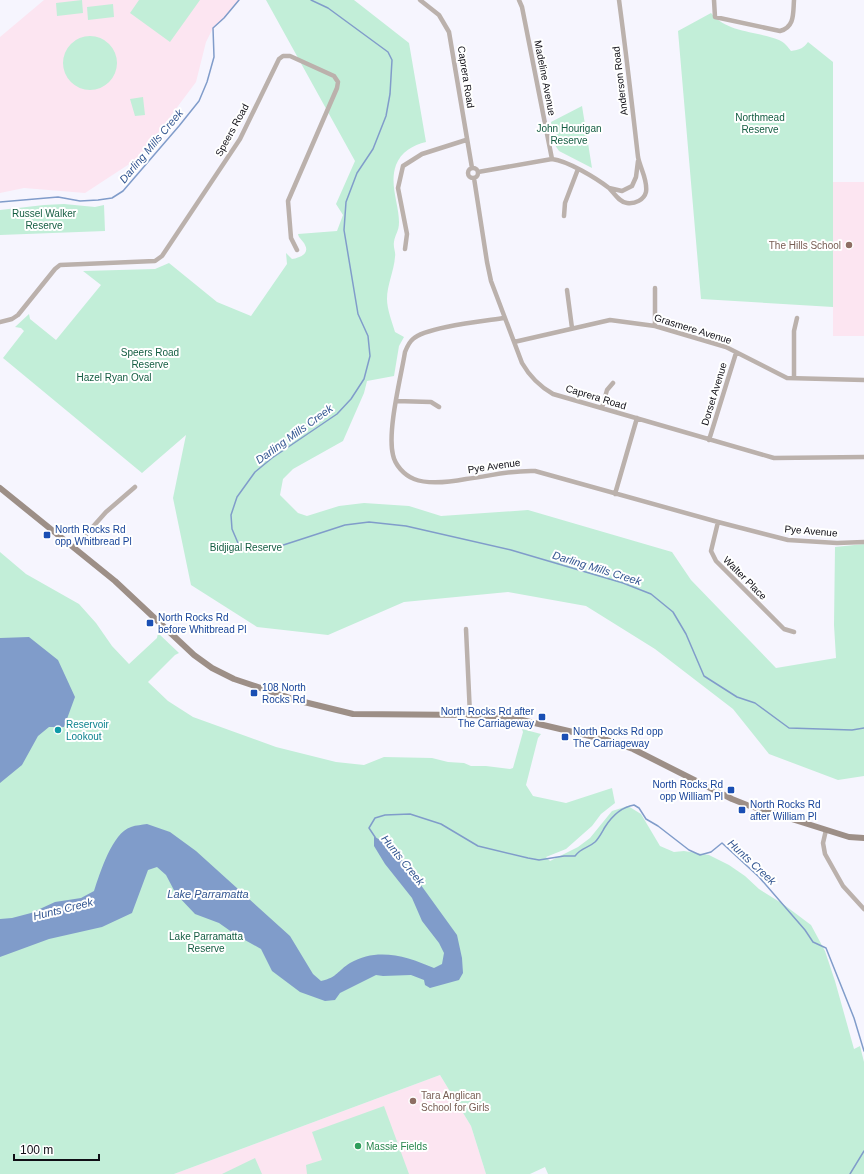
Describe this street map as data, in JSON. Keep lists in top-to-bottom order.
{
  "streets": {
    "street": [
      "Caprera Road",
      "Madeline Avenue",
      "Anderson Road",
      "Speers Road",
      "Grasmere Avenue",
      "Dorset Avenue",
      "Pye Avenue",
      "Walter Place"
    ]
  },
  "crossings": [
    ["Caprera Road", "Grasmere Avenue"],
    ["Caprera Road", "Dorset Avenue"],
    ["Caprera Road", "Pye Avenue"],
    ["Madeline Avenue", "Anderson Road"],
    ["Grasmere Avenue", "Dorset Avenue"],
    ["Pye Avenue", "Walter Place"]
  ],
  "water": ["Darling Mills Creek", "Hunts Creek", "Lake Parramatta"],
  "parks": [
    "Northmead Reserve",
    "John Hourigan Reserve",
    "Russel Walker Reserve",
    "Speers Road Reserve",
    "Hazel Ryan Oval",
    "Bidjigal Reserve",
    "Lake Parramatta Reserve"
  ],
  "places": {
    "other": [
      "The Hills School",
      "Reservoir Lookout",
      "Tara Anglican School for Girls",
      "Massie Fields"
    ],
    "transit": [
      "North Rocks Rd opp Whitbread Pl",
      "North Rocks Rd before Whitbread Pl",
      "108 North Rocks Rd",
      "North Rocks Rd after The Carriageway",
      "North Rocks Rd opp The Carriageway",
      "North Rocks Rd opp William Pl",
      "North Rocks Rd after William Pl"
    ]
  },
  "scale_bar": "100 m"
}
